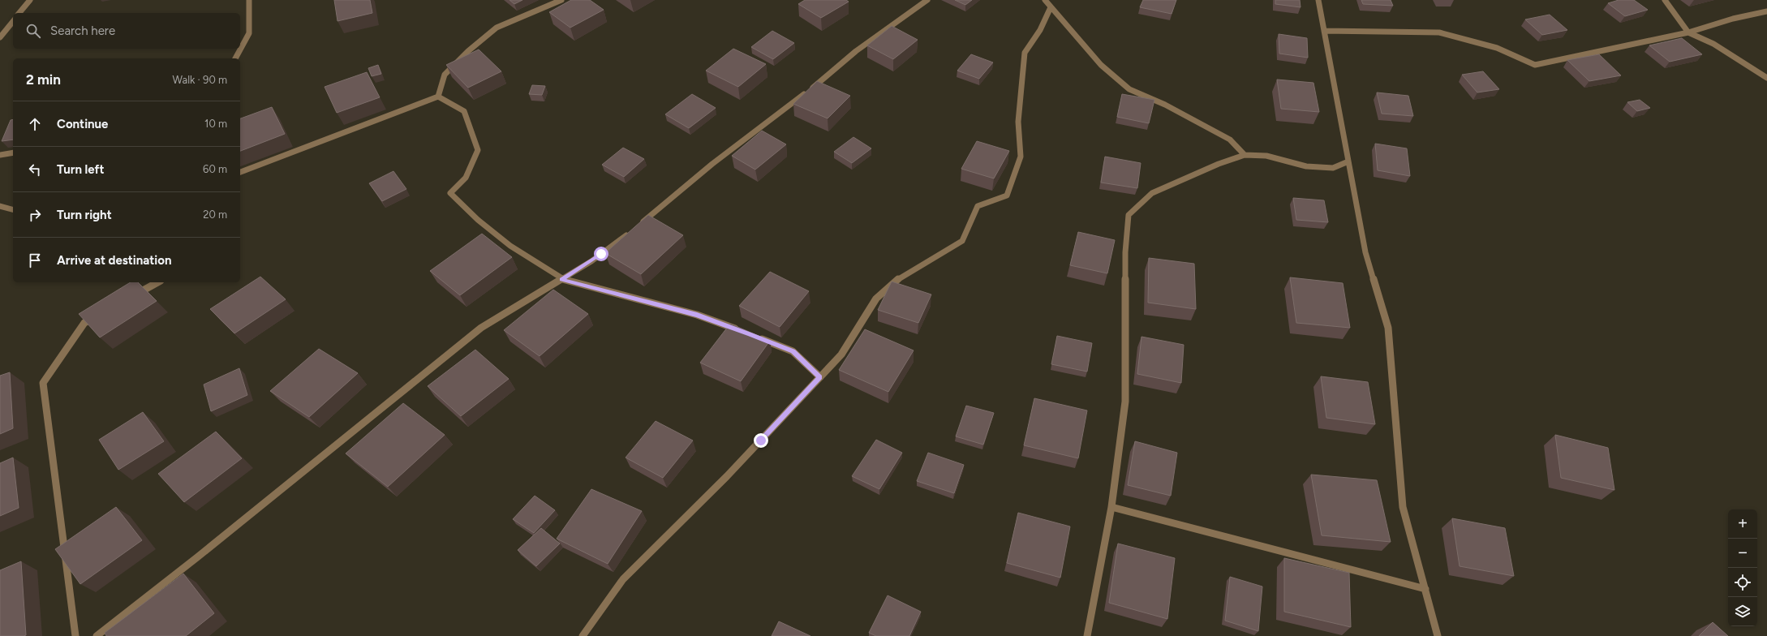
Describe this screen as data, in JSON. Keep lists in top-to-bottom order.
{
  "page": {
    "search": "Search here",
    "heading": ["2 min", "Walk · 90 m"],
    "list": [
      ["Continue", "10 m"],
      ["Turn left", "60 m"],
      ["Turn right", "20 m"],
      "Arrive at destination"
    ],
    "map_buttons": ["+", "−"]
  }
}
